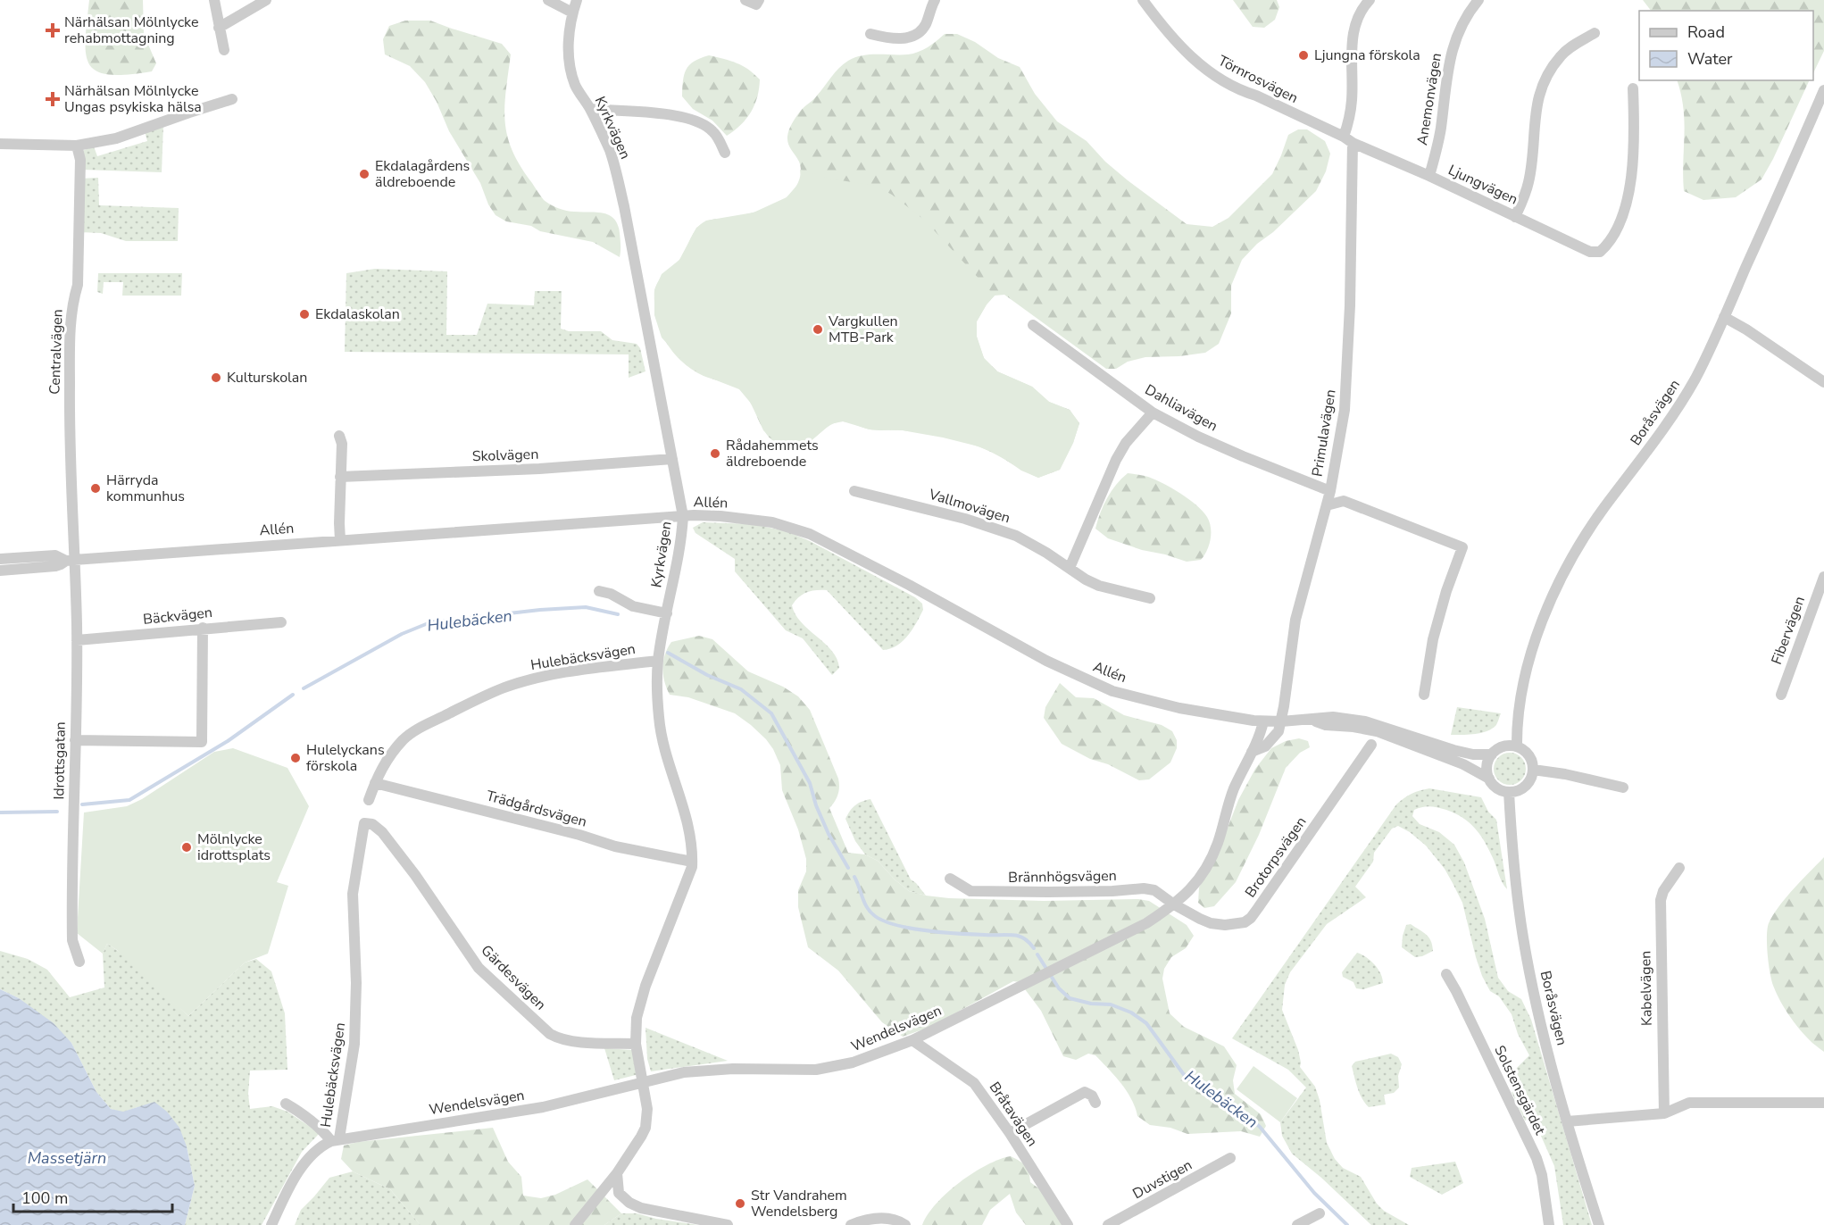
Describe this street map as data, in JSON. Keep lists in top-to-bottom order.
{
  "streets": {
    "street": [
      "Törnrosvägen",
      "Anemonvägen",
      "Kyrkvägen",
      "Ljungvägen",
      "Centralvägen",
      "Dahliavägen",
      "Boråsvägen",
      "Primulavägen",
      "Skolvägen",
      "Allén",
      "Vallmovägen",
      "Bäckvägen",
      "Fibervägen",
      "Hulebäcksvägen",
      "Idrottsgatan",
      "Trädgårdsvägen",
      "Brotorpsvägen",
      "Brännhögsvägen",
      "Gärdesvägen",
      "Kabelvägen",
      "Wendelsvägen",
      "Solstensgärdet",
      "Bråtavägen",
      "Duvstigen"
    ]
  },
  "crossings": [
    ["Törnrosvägen", "Ljungvägen"],
    ["Törnrosvägen", "Primulavägen"],
    ["Anemonvägen", "Ljungvägen"],
    ["Kyrkvägen", "Skolvägen"],
    ["Kyrkvägen", "Allén"],
    ["Kyrkvägen", "Hulebäcksvägen"],
    ["Kyrkvägen", "Trädgårdsvägen"],
    ["Kyrkvägen", "Gärdesvägen"],
    ["Kyrkvägen", "Wendelsvägen"],
    ["Ljungvägen", "Primulavägen"],
    ["Centralvägen", "Allén"],
    ["Centralvägen", "Idrottsgatan"],
    ["Dahliavägen", "Primulavägen"],
    ["Boråsvägen", "Allén"],
    ["Primulavägen", "Allén"],
    ["Allén", "Idrottsgatan"],
    ["Allén", "Wendelsvägen"],
    ["Bäckvägen", "Idrottsgatan"],
    ["Hulebäcksvägen", "Trädgårdsvägen"],
    ["Hulebäcksvägen", "Gärdesvägen"],
    ["Hulebäcksvägen", "Wendelsvägen"],
    ["Brotorpsvägen", "Brännhögsvägen"],
    ["Brotorpsvägen", "Wendelsvägen"],
    ["Brännhögsvägen", "Wendelsvägen"],
    ["Wendelsvägen", "Bråtavägen"]
  ],
  "water": ["Hulebäcken", "Massetjärn"],
  "places": {
    "health": ["Närhälsan Mölnlycke rehabmottagning", "Närhälsan Mölnlycke Ungas psykiska hälsa"],
    "other": [
      "Ljungna förskola",
      "Ekdalagårdens äldreboende",
      "Ekdalaskolan",
      "Vargkullen MTB-Park",
      "Kulturskolan",
      "Rådahemmets äldreboende",
      "Härryda kommunhus",
      "Hulelyckans förskola",
      "Mölnlycke idrottsplats",
      "Str Vandrahem Wendelsberg"
    ]
  },
  "legend": ["Road", "Water"],
  "scale_bar": "100 m"
}
